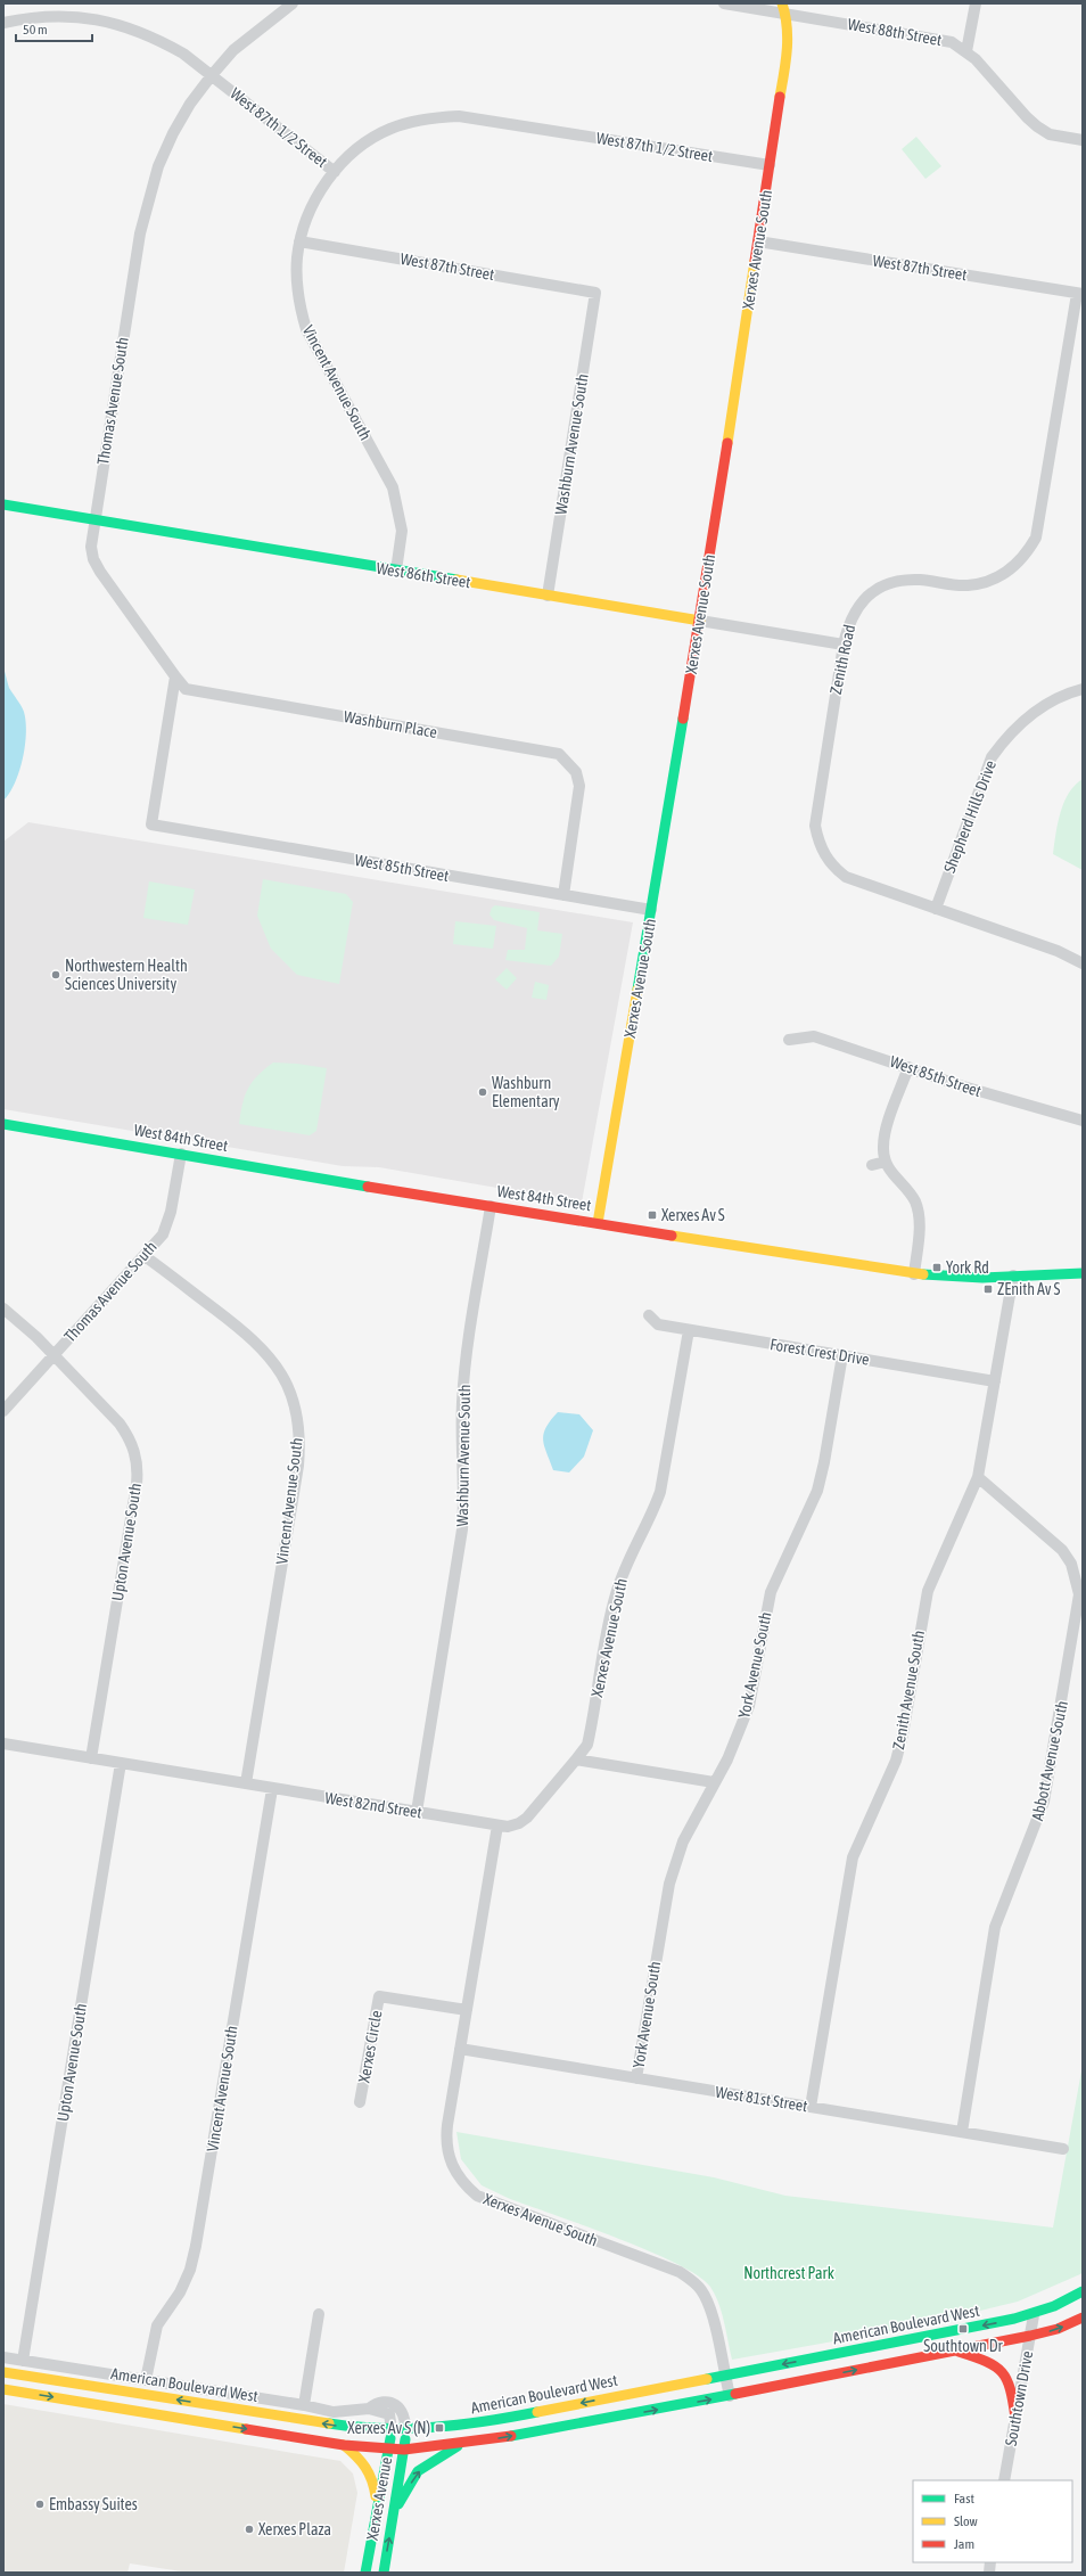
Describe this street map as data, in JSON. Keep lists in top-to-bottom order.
{
  "streets": {
    "street": [
      "West 88th Street",
      "West 87th 1/2 Street",
      "Xerxes Avenue South",
      "West 87th Street",
      "Vincent Avenue South",
      "Thomas Avenue South",
      "Washburn Avenue South",
      "West 86th Street",
      "Zenith Road",
      "Washburn Place",
      "Shepherd Hills Drive",
      "West 85th Street",
      "West 84th Street",
      "Forest Crest Drive",
      "Upton Avenue South",
      "York Avenue South",
      "Zenith Avenue South",
      "Abbott Avenue South",
      "West 82nd Street",
      "Xerxes Circle",
      "West 81st Street",
      "American Boulevard West",
      "Southtown Drive",
      "Xerxes Avenue"
    ]
  },
  "crossings": [
    ["West 88th Street", "Xerxes Avenue South"],
    ["West 87th 1/2 Street", "Xerxes Avenue South"],
    ["West 87th 1/2 Street", "Vincent Avenue South"],
    ["West 87th 1/2 Street", "Thomas Avenue South"],
    ["Xerxes Avenue South", "West 87th Street"],
    ["Xerxes Avenue South", "West 86th Street"],
    ["Xerxes Avenue South", "West 85th Street"],
    ["Xerxes Avenue South", "West 84th Street"],
    ["Xerxes Avenue South", "Forest Crest Drive"],
    ["Xerxes Avenue South", "West 82nd Street"],
    ["Xerxes Avenue South", "Xerxes Circle"],
    ["Xerxes Avenue South", "West 81st Street"],
    ["Xerxes Avenue South", "American Boulevard West"],
    ["West 87th Street", "Vincent Avenue South"],
    ["West 87th Street", "Washburn Avenue South"],
    ["West 87th Street", "Zenith Road"],
    ["Vincent Avenue South", "Thomas Avenue South"],
    ["Vincent Avenue South", "West 86th Street"],
    ["Vincent Avenue South", "West 82nd Street"],
    ["Thomas Avenue South", "West 86th Street"],
    ["Thomas Avenue South", "Washburn Place"],
    ["Thomas Avenue South", "West 85th Street"],
    ["Thomas Avenue South", "West 84th Street"],
    ["Thomas Avenue South", "Upton Avenue South"],
    ["Washburn Avenue South", "West 86th Street"],
    ["Washburn Avenue South", "West 84th Street"],
    ["Washburn Avenue South", "West 82nd Street"],
    ["West 86th Street", "Zenith Road"],
    ["Zenith Road", "Shepherd Hills Drive"],
    ["Washburn Place", "West 85th Street"],
    ["West 84th Street", "Zenith Avenue South"],
    ["Forest Crest Drive", "York Avenue South"],
    ["Forest Crest Drive", "Zenith Avenue South"],
    ["Upton Avenue South", "West 82nd Street"],
    ["York Avenue South", "West 81st Street"],
    ["Zenith Avenue South", "Abbott Avenue South"],
    ["Zenith Avenue South", "West 81st Street"],
    ["Abbott Avenue South", "West 81st Street"],
    ["American Boulevard West", "Southtown Drive"],
    ["American Boulevard West", "Xerxes Avenue"]
  ],
  "parks": ["Northcrest Park"],
  "places": {
    "other": [
      "Northwestern Health Sciences University",
      "Washburn Elementary",
      "Embassy Suites",
      "Xerxes Plaza"
    ],
    "transit": [
      "Xerxes Av S",
      "York Rd",
      "ZEnith Av S",
      "Southtown Dr",
      "Xerxes Av S (N)"
    ]
  },
  "legend": ["Fast", "Slow", "Jam"],
  "scale_bar": "50 m"
}
